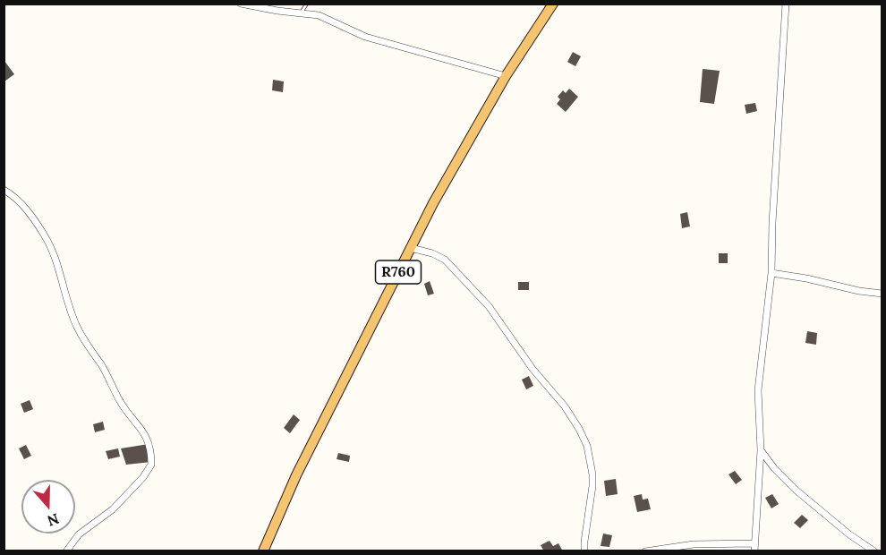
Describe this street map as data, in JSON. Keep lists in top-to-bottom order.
{
  "streets": {
    "main road": ["R760"]
  },
  "north": "bottom"
}
